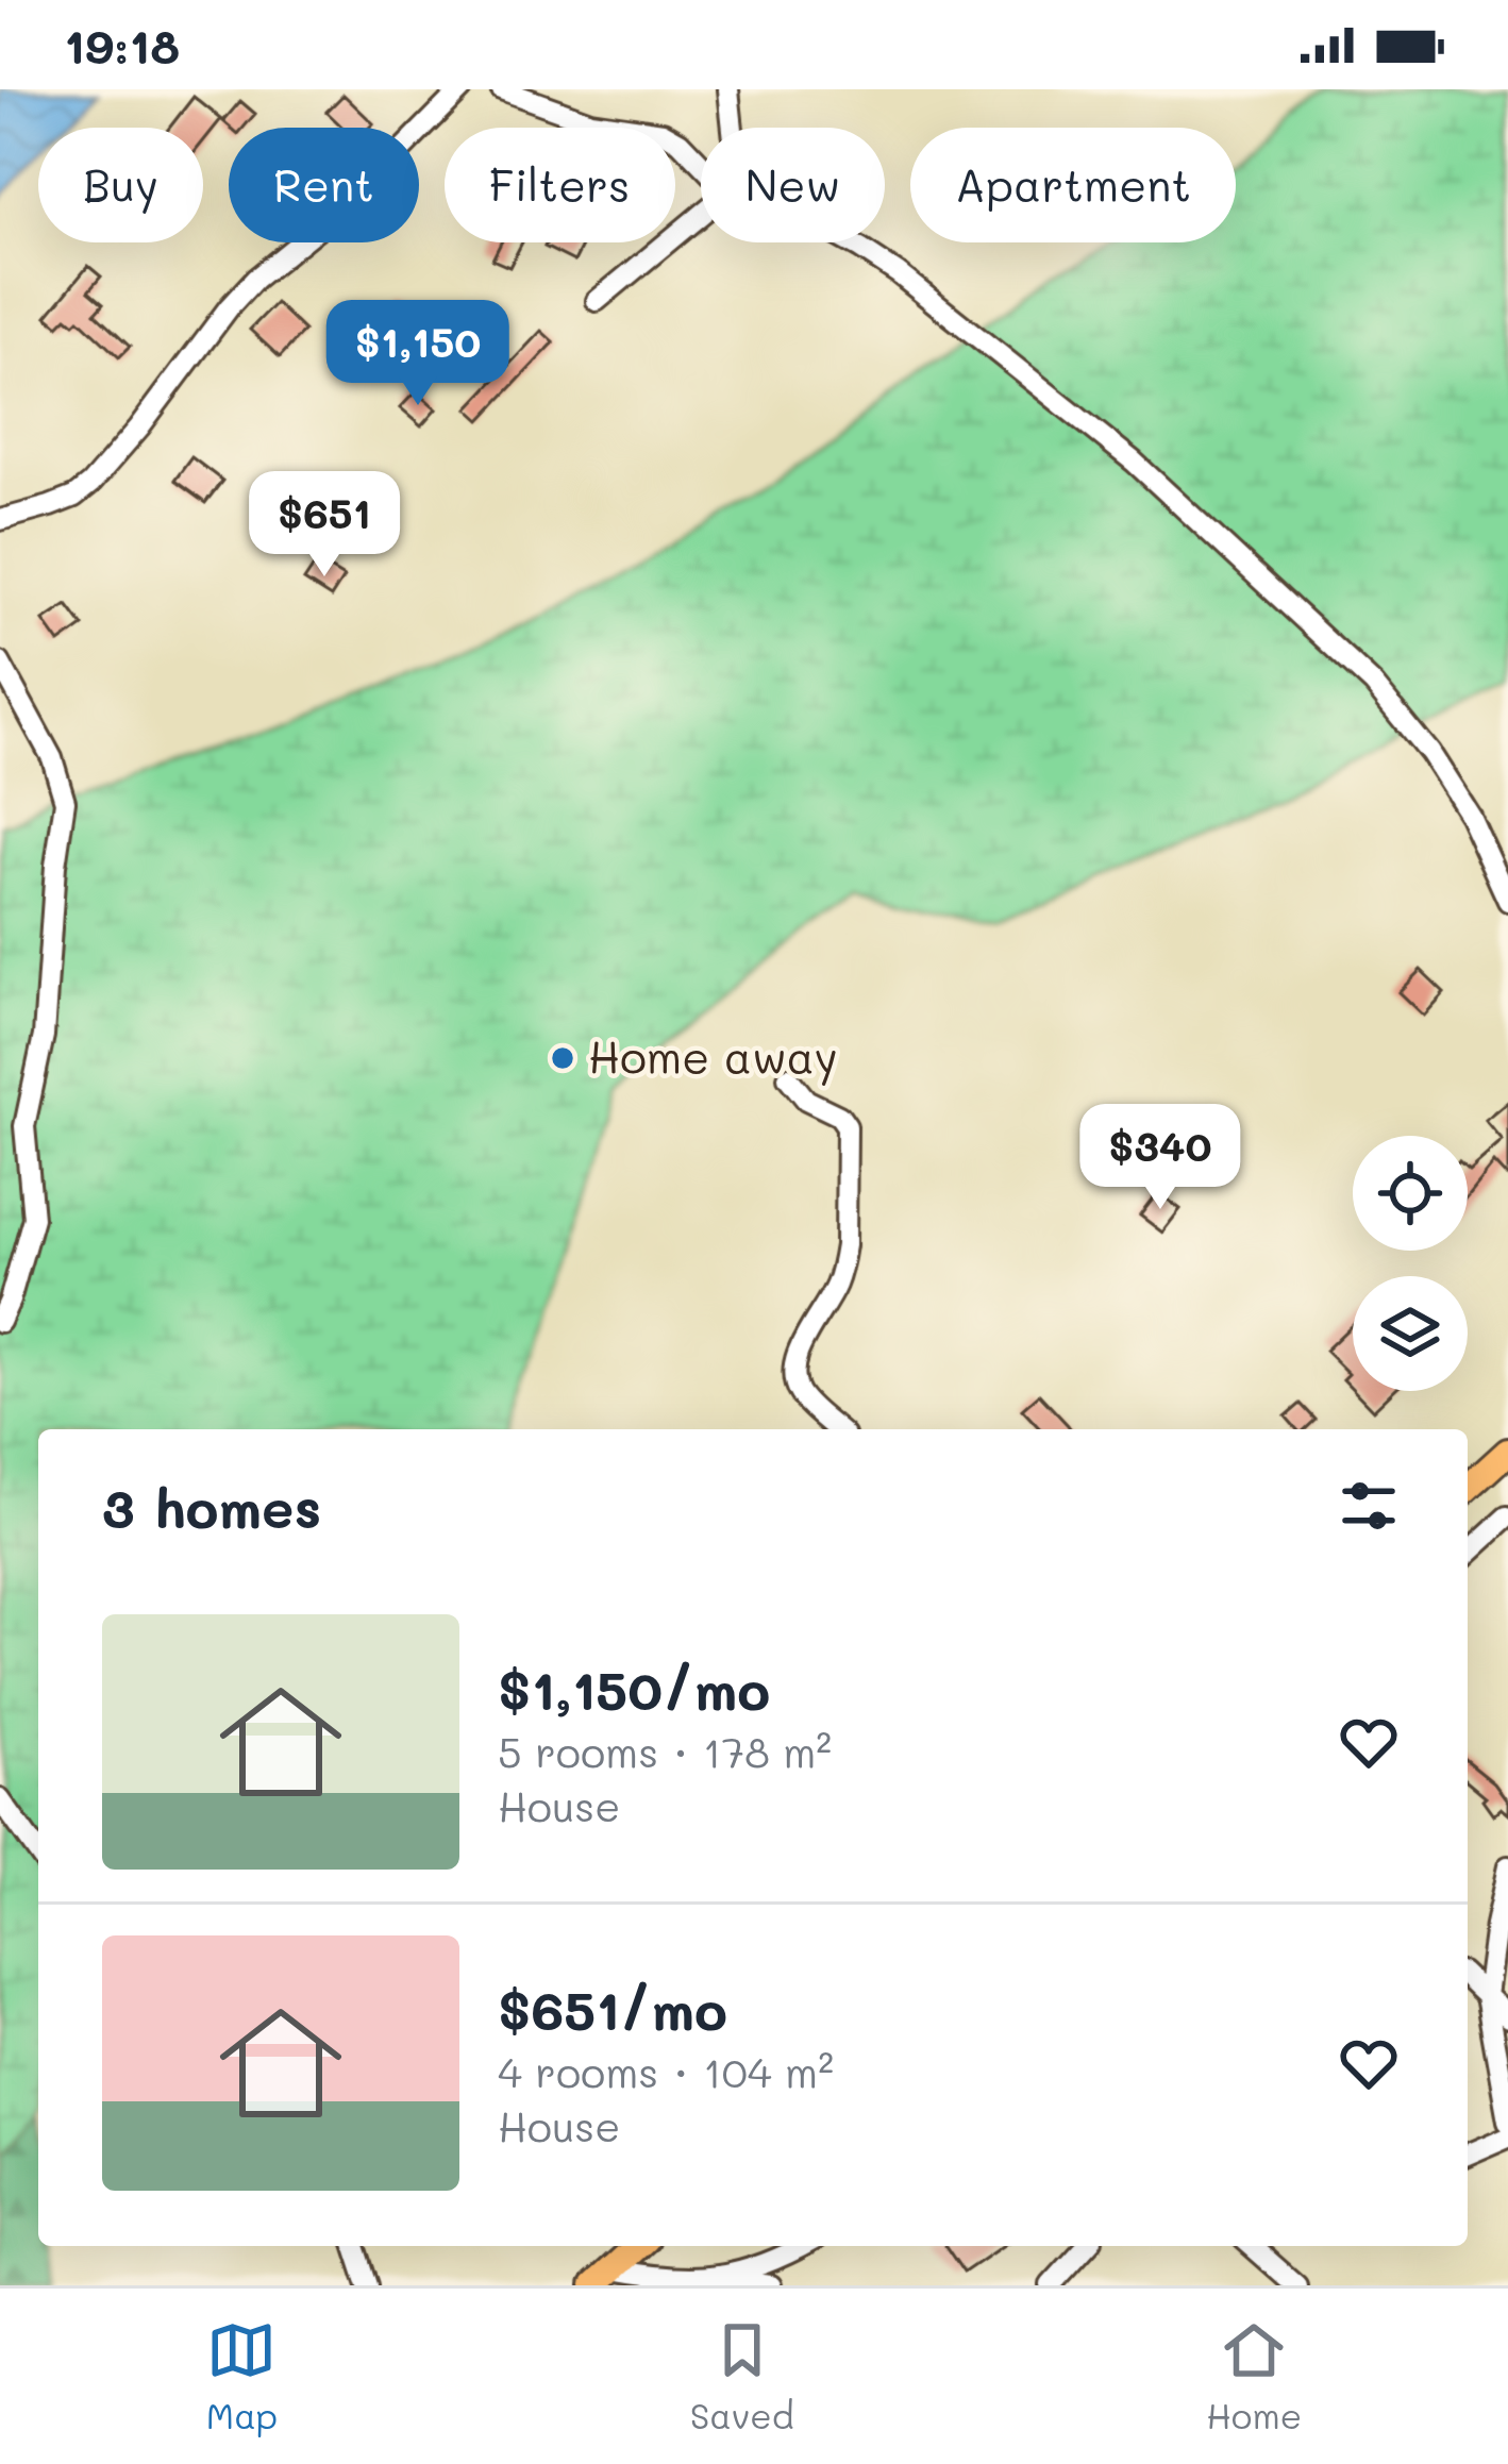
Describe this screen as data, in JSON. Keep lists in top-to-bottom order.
{
  "places": ["Home away"],
  "page": {
    "status": "19:18",
    "chip": [
      "Buy",
      "Rent",
      "Filters",
      "New",
      "Apartment"
    ],
    "price": ["$1,150", "$651", "$340"],
    "heading": "3 homes",
    "list": [
      {
        "name": "$1,150/mo",
        "note": "5 rooms · 178 m² · House"
      },
      {
        "name": "$651/mo",
        "note": "4 rooms · 104 m² · House"
      }
    ],
    "tabs": ["Map", "Saved", "Home"]
  }
}
